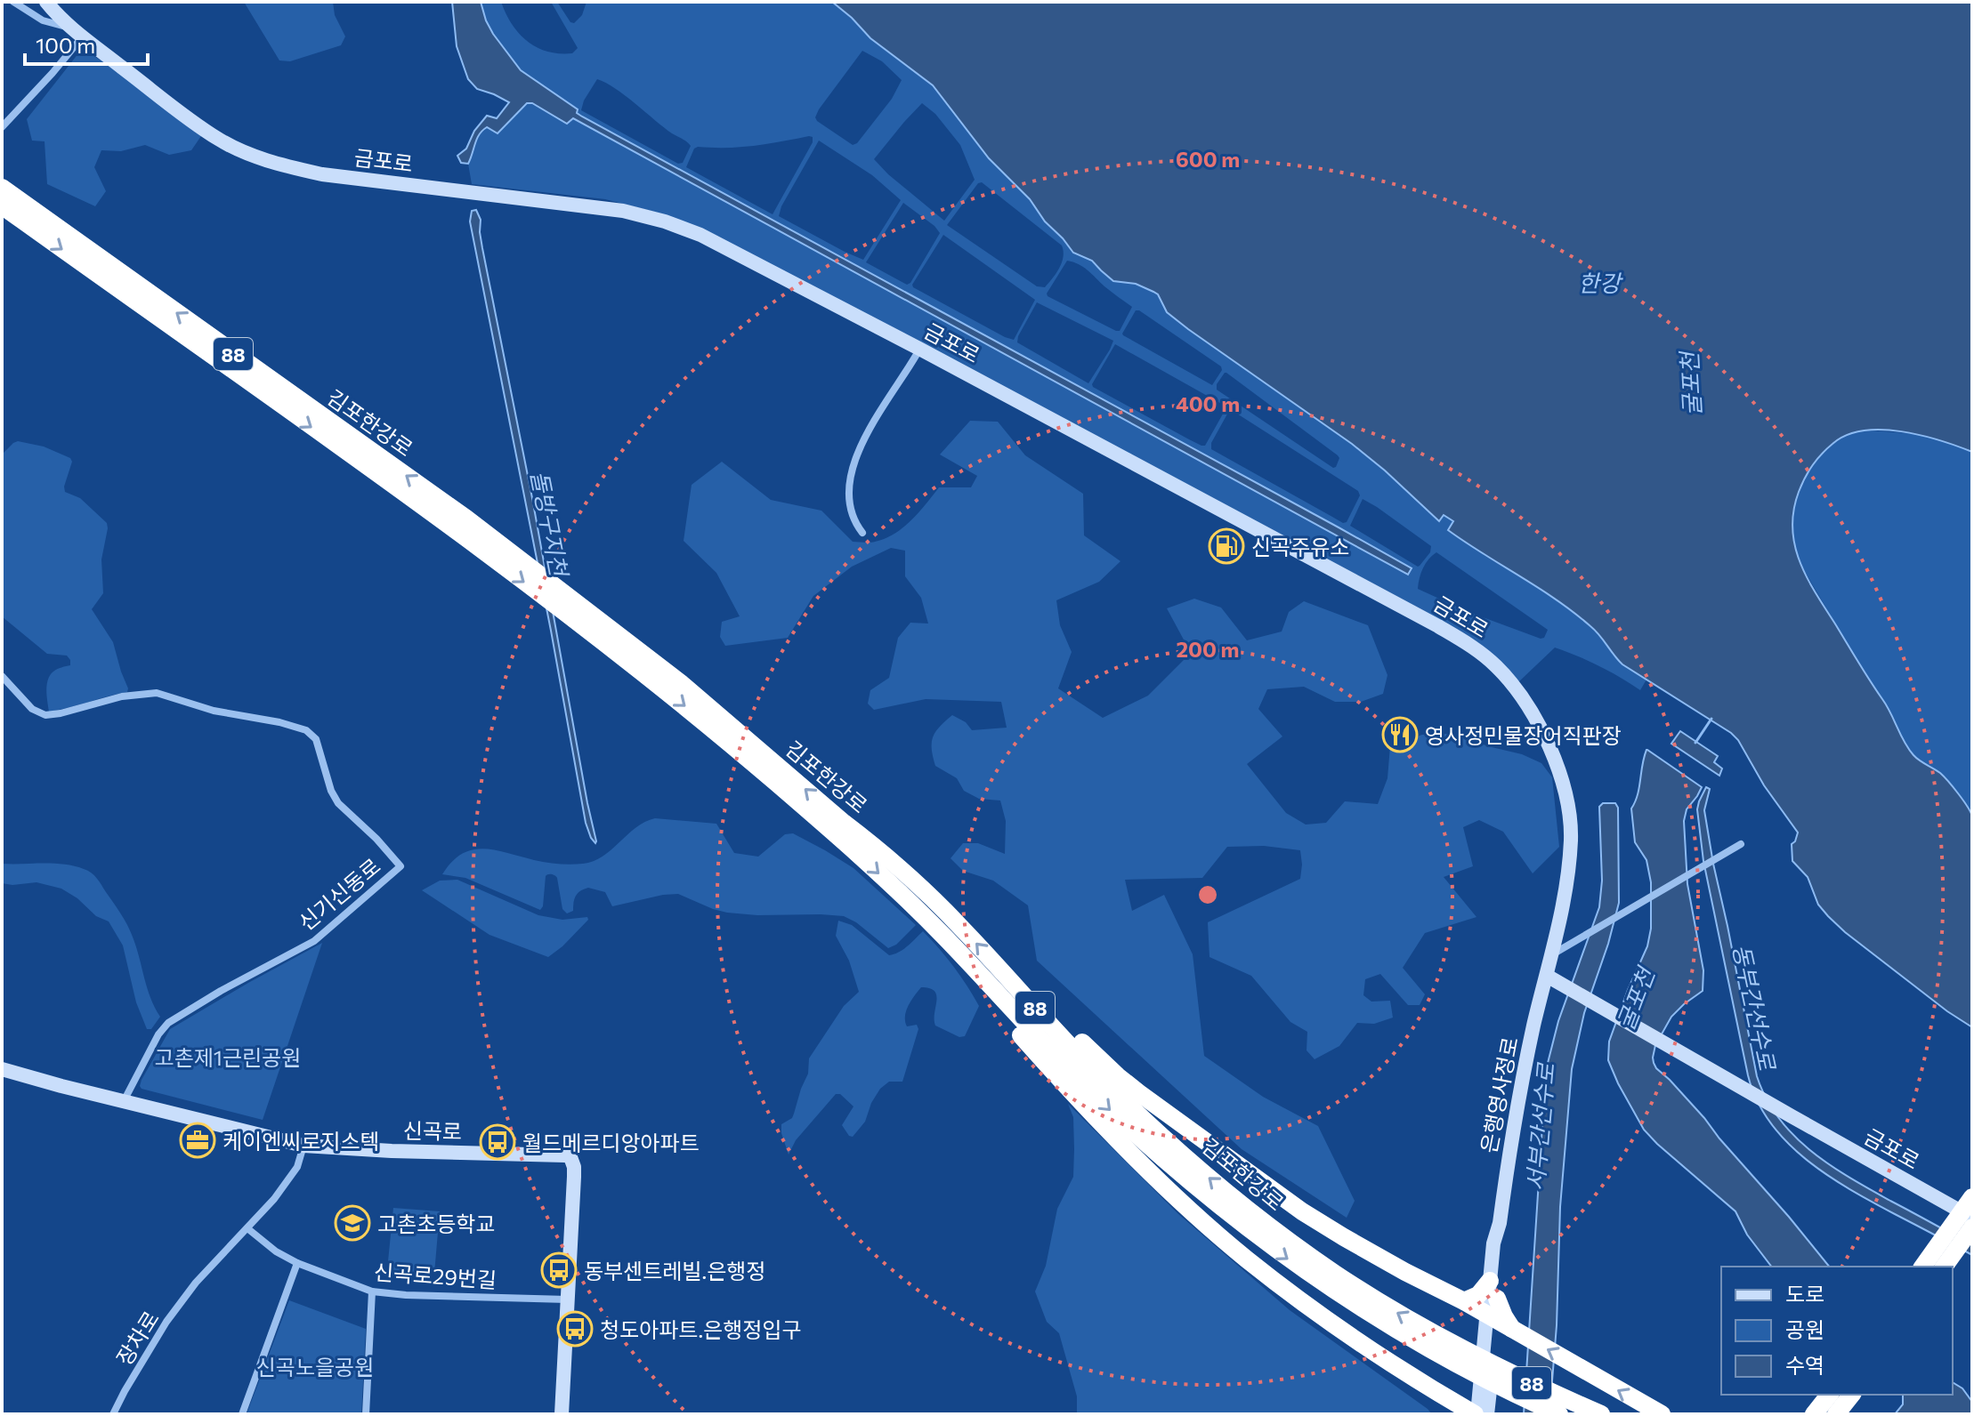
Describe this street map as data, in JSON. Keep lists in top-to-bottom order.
{
  "streets": {
    "highway": ["88", "김포한강로"],
    "main road": ["금포로", "은행영사정로", "신곡로"],
    "street": ["신기신동로", "신곡로29번길", "장차로"]
  },
  "crossings": [
    ["금포로", "은행영사정로"],
    ["신기신동로", "신곡로"],
    ["신곡로", "신곡로29번길"],
    ["신곡로29번길", "장차로"]
  ],
  "water": [
    "한강",
    "굴포천",
    "돌방구지천",
    "동부간선수로",
    "서부간선수로"
  ],
  "parks": ["고촌제1근린공원", "신곡노을공원"],
  "places": {
    "fuel station": ["신곡주유소"],
    "restaurant": ["영사정민물장어직판장"],
    "office": ["케이엔씨로지스텍"],
    "bus stop": ["월드메르디앙아파트", "동부센트레빌.은행정", "청도아파트.은행정입구"],
    "school or university": ["고촌초등학교"]
  },
  "legend": ["도로", "공원", "수역"],
  "scale_bar": "100 m",
  "rings": ["600 m", "400 m", "200 m"]
}
